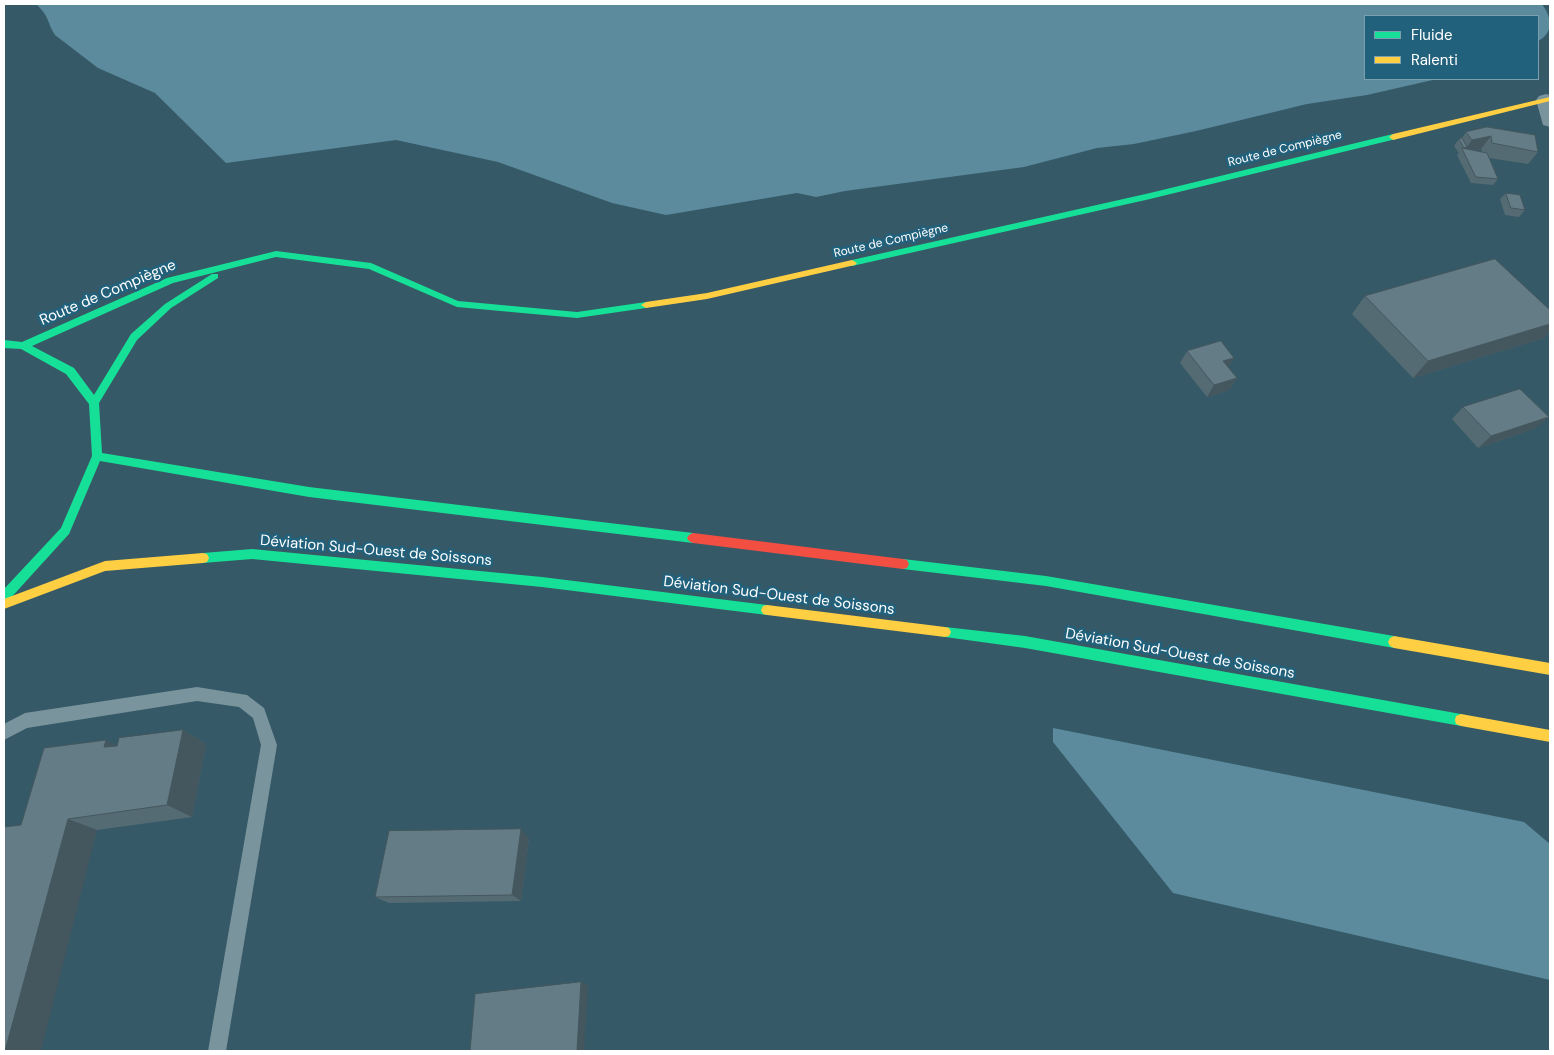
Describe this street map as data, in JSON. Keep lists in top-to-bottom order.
{
  "streets": {
    "main road": ["Route de Compiègne", "Déviation Sud-Ouest de Soissons"]
  },
  "legend": ["Fluide", "Ralenti"]
}
